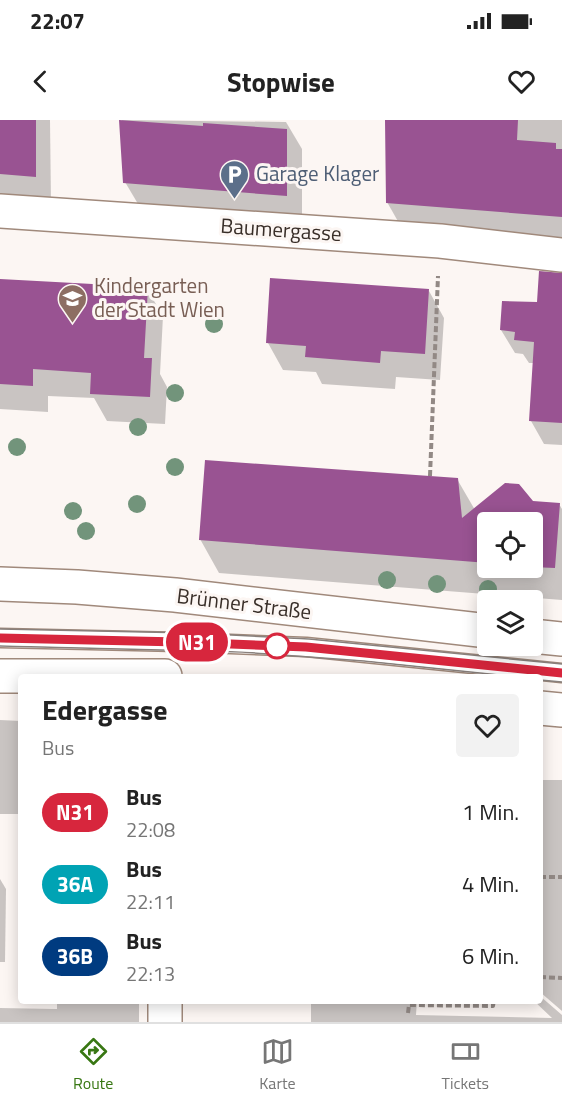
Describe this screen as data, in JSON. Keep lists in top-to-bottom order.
{
  "streets": {
    "main road": ["Baumergasse", "Brünner Straße"]
  },
  "places": {
    "parking": ["Garage Klager"],
    "school or university": ["Kindergarten der Stadt Wien"]
  },
  "lines": ["bus line N31"],
  "page": {
    "status": "22:07",
    "header": "Stopwise",
    "on_map": "N31",
    "heading": ["Edergasse", "Bus"],
    "list": [
      {
        "mark": "N31",
        "name": "Bus",
        "note": "22:08",
        "value": "1 Min."
      },
      {
        "mark": "36A",
        "name": "Bus",
        "note": "22:11",
        "value": "4 Min."
      },
      {
        "mark": "36B",
        "name": "Bus",
        "note": "22:13",
        "value": "6 Min."
      }
    ],
    "tabs": ["Route", "Karte", "Tickets"]
  }
}
